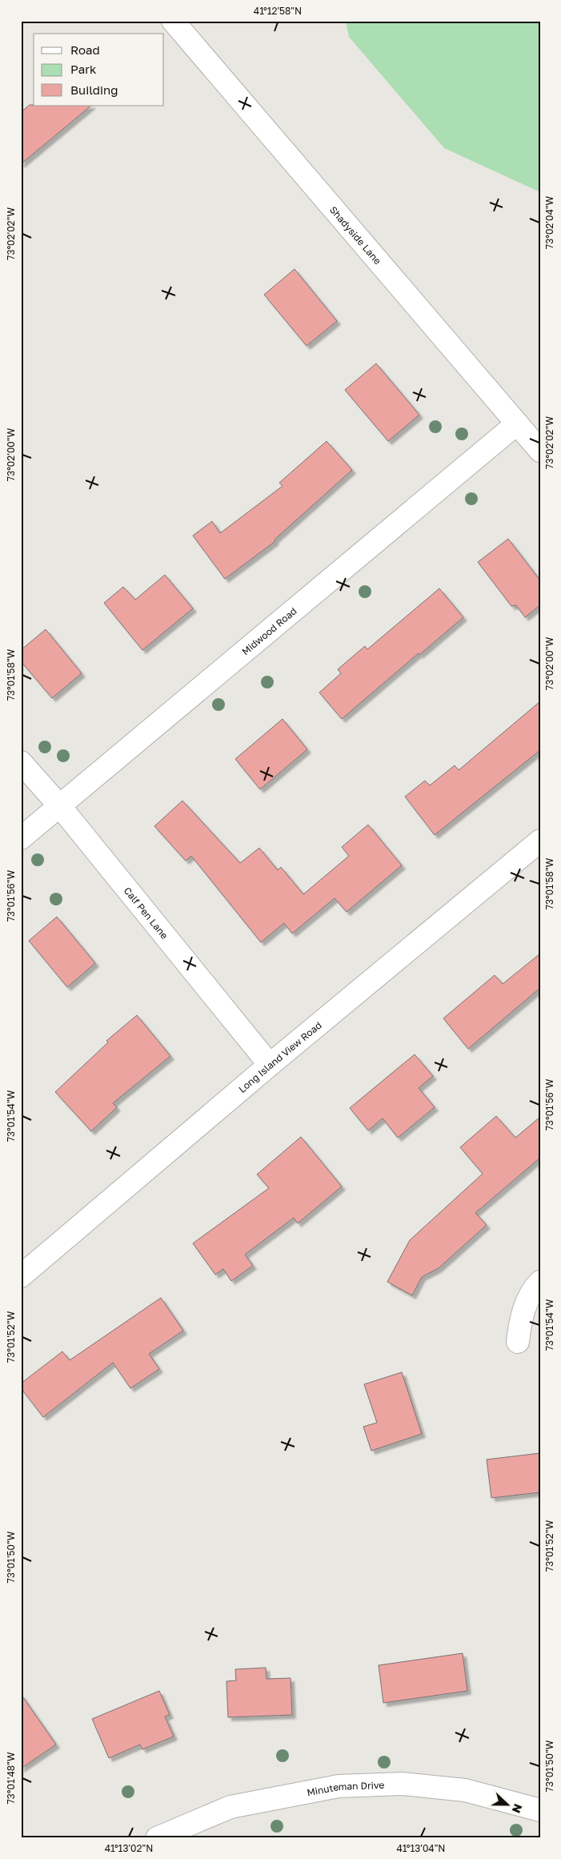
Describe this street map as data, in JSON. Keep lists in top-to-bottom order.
{
  "streets": {
    "street": [
      "Shadyside Lane",
      "Midwood Road",
      "Calf Pen Lane",
      "Long Island View Road",
      "Minuteman Drive"
    ]
  },
  "crossings": [
    ["Shadyside Lane", "Midwood Road"],
    ["Midwood Road", "Calf Pen Lane"],
    ["Calf Pen Lane", "Long Island View Road"]
  ],
  "legend": ["Road", "Park", "Building"],
  "north": "right",
  "coordinates": [
    "41°12'58\"N",
    "73°02'04\"W",
    "73°02'02\"W",
    "73°02'00\"W",
    "73°01'58\"W",
    "73°01'56\"W",
    "73°01'54\"W",
    "73°01'52\"W",
    "73°01'50\"W",
    "73°01'48\"W",
    "41°13'02\"N",
    "41°13'04\"N"
  ]
}
